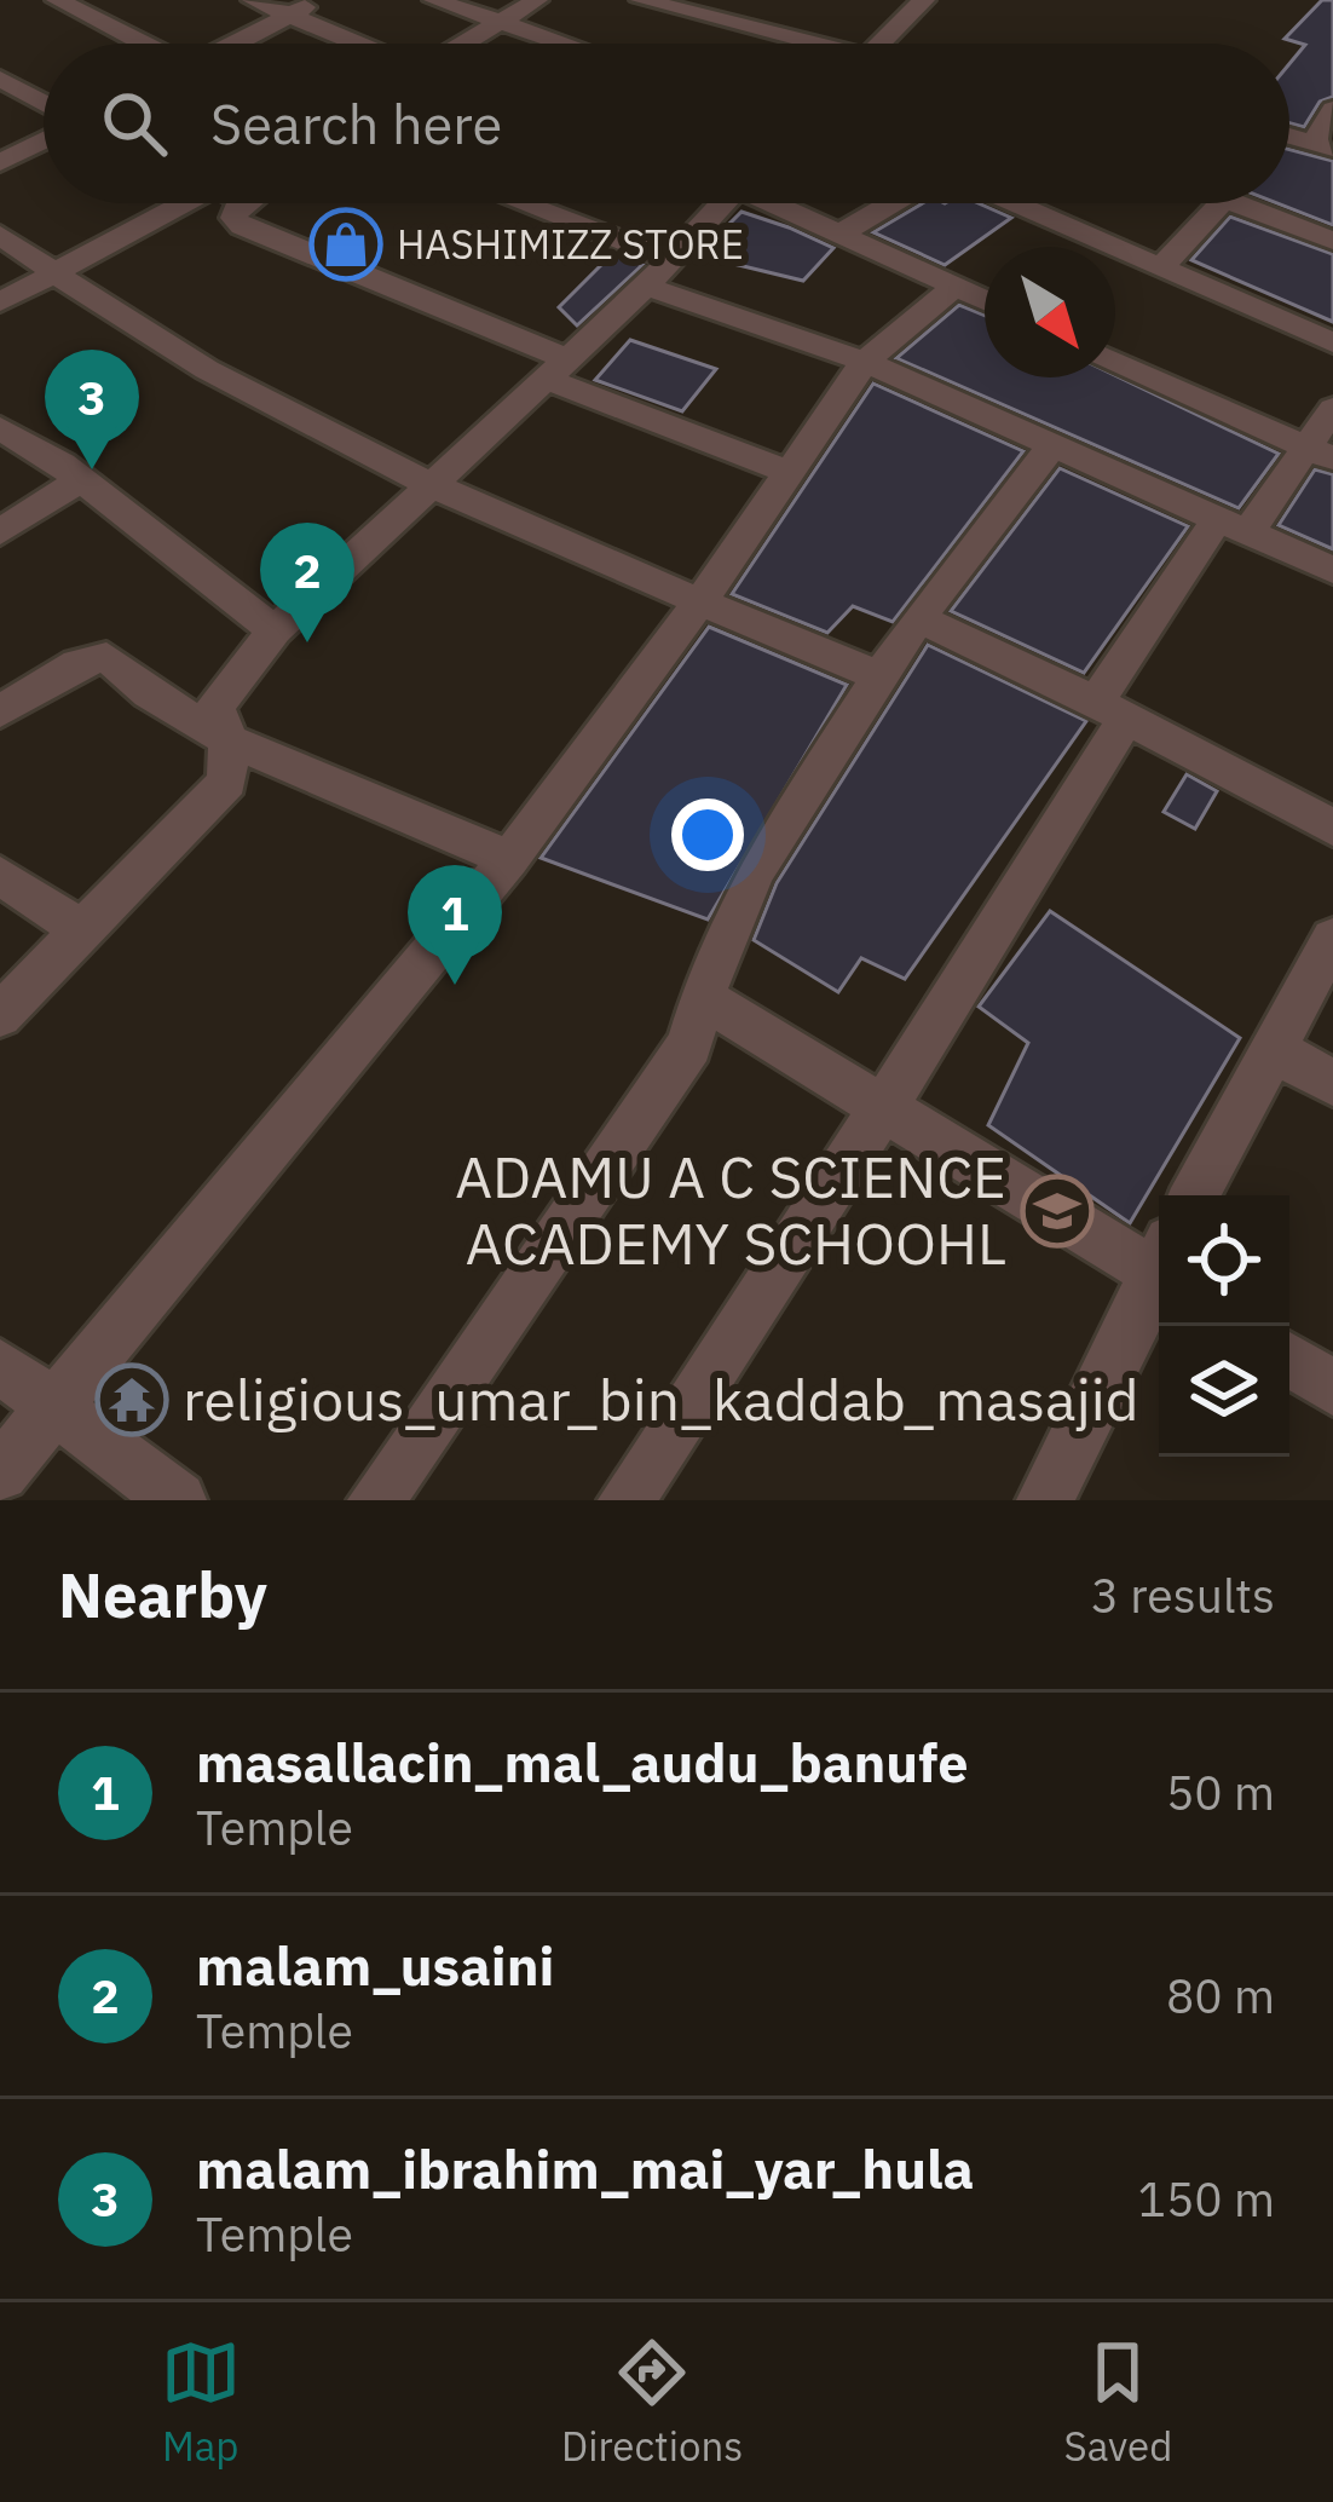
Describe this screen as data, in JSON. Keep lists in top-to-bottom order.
{
  "places": {
    "shop": ["HASHIMIZZ STORE"],
    "school or university": ["ADAMU A C SCIENCE ACADEMY SCHOOHL"],
    "temple": ["religious_umar_bin_kaddab_masajid"]
  },
  "north": "bottom right",
  "page": {
    "search": "Search here",
    "pins": ["3", "2", "1"],
    "heading": ["Nearby", "3 results"],
    "list": [
      {
        "mark": "1",
        "name": "masallacin_mal_audu_banufe",
        "note": "Temple",
        "value": "50 m"
      },
      {
        "mark": "2",
        "name": "malam_usaini",
        "note": "Temple",
        "value": "80 m"
      },
      {
        "mark": "3",
        "name": "malam_ibrahim_mai_yar_hula",
        "note": "Temple",
        "value": "150 m"
      }
    ],
    "nav": ["Map", "Directions", "Saved"]
  }
}
